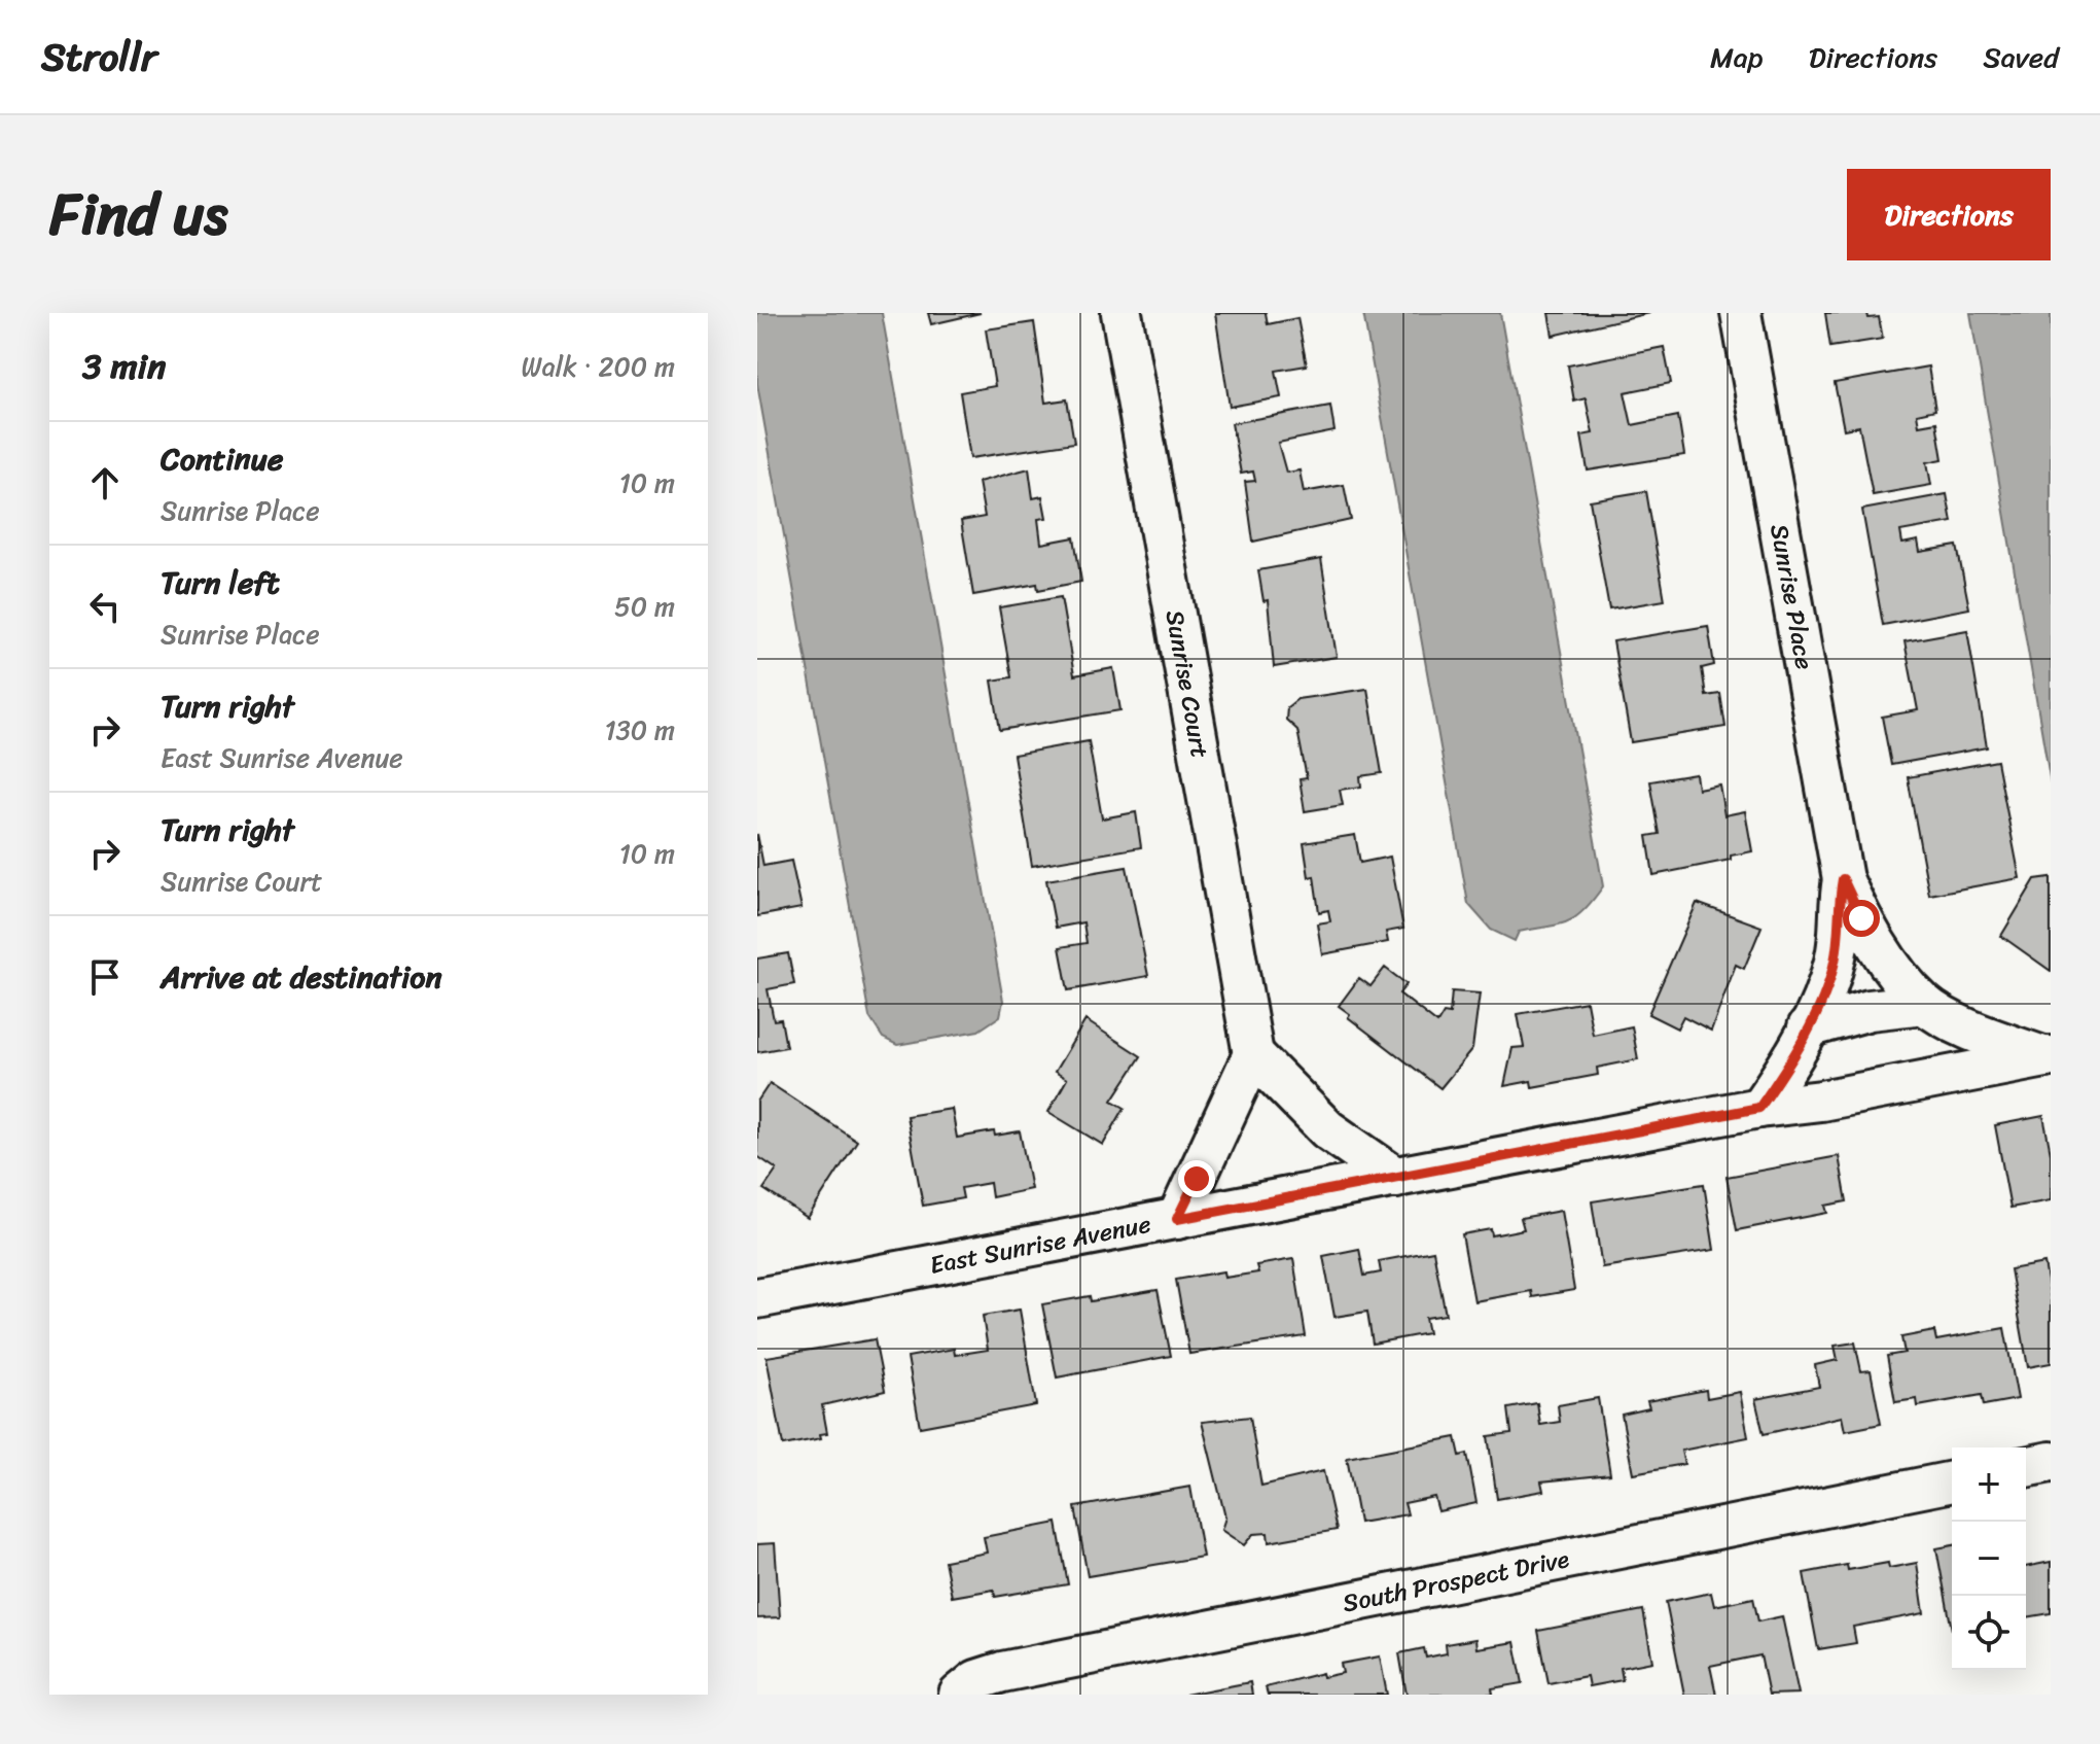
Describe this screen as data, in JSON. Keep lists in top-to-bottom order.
{
  "streets": {
    "street": [
      "Sunrise Place",
      "Sunrise Court",
      "East Sunrise Avenue",
      "South Prospect Drive"
    ]
  },
  "crossings": [
    ["Sunrise Place", "East Sunrise Avenue"]
  ],
  "page": {
    "header": "Strollr",
    "nav": ["Map", "Directions", "Saved"],
    "title": "Find us",
    "buttons": "Directions",
    "heading": ["3 min", "Walk · 200 m"],
    "list": [
      ["Continue", "Sunrise Place", "10 m"],
      ["Turn left", "Sunrise Place", "50 m"],
      ["Turn right", "East Sunrise Avenue", "130 m"],
      ["Turn right", "Sunrise Court", "10 m"],
      "Arrive at destination"
    ],
    "map_buttons": ["+", "−"]
  }
}
